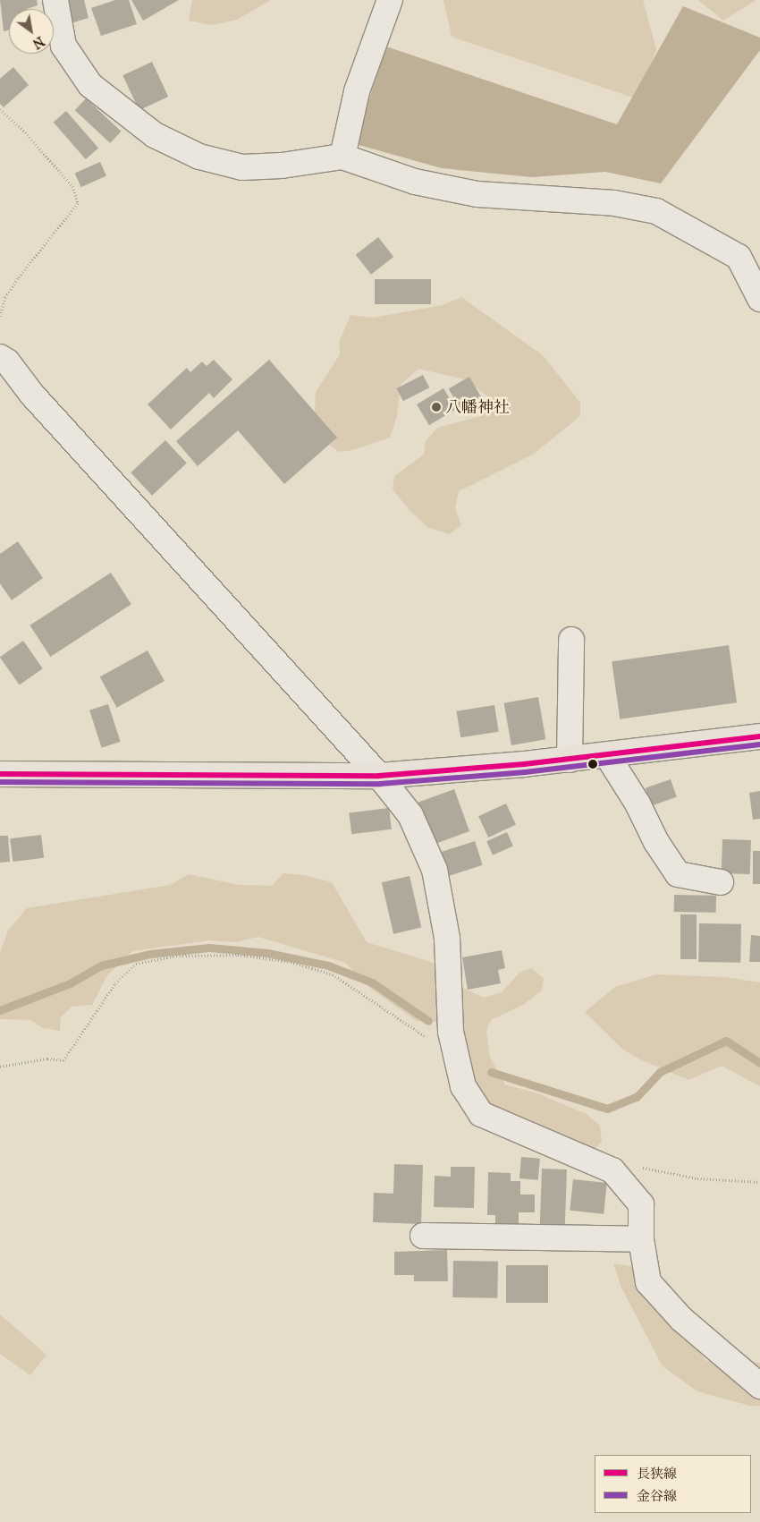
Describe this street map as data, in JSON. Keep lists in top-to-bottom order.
{
  "places": ["八幡神社"],
  "lines": ["transit line 長狭線", "transit line 金谷線"],
  "legend": ["長狭線", "金谷線"],
  "north": "bottom right"
}
